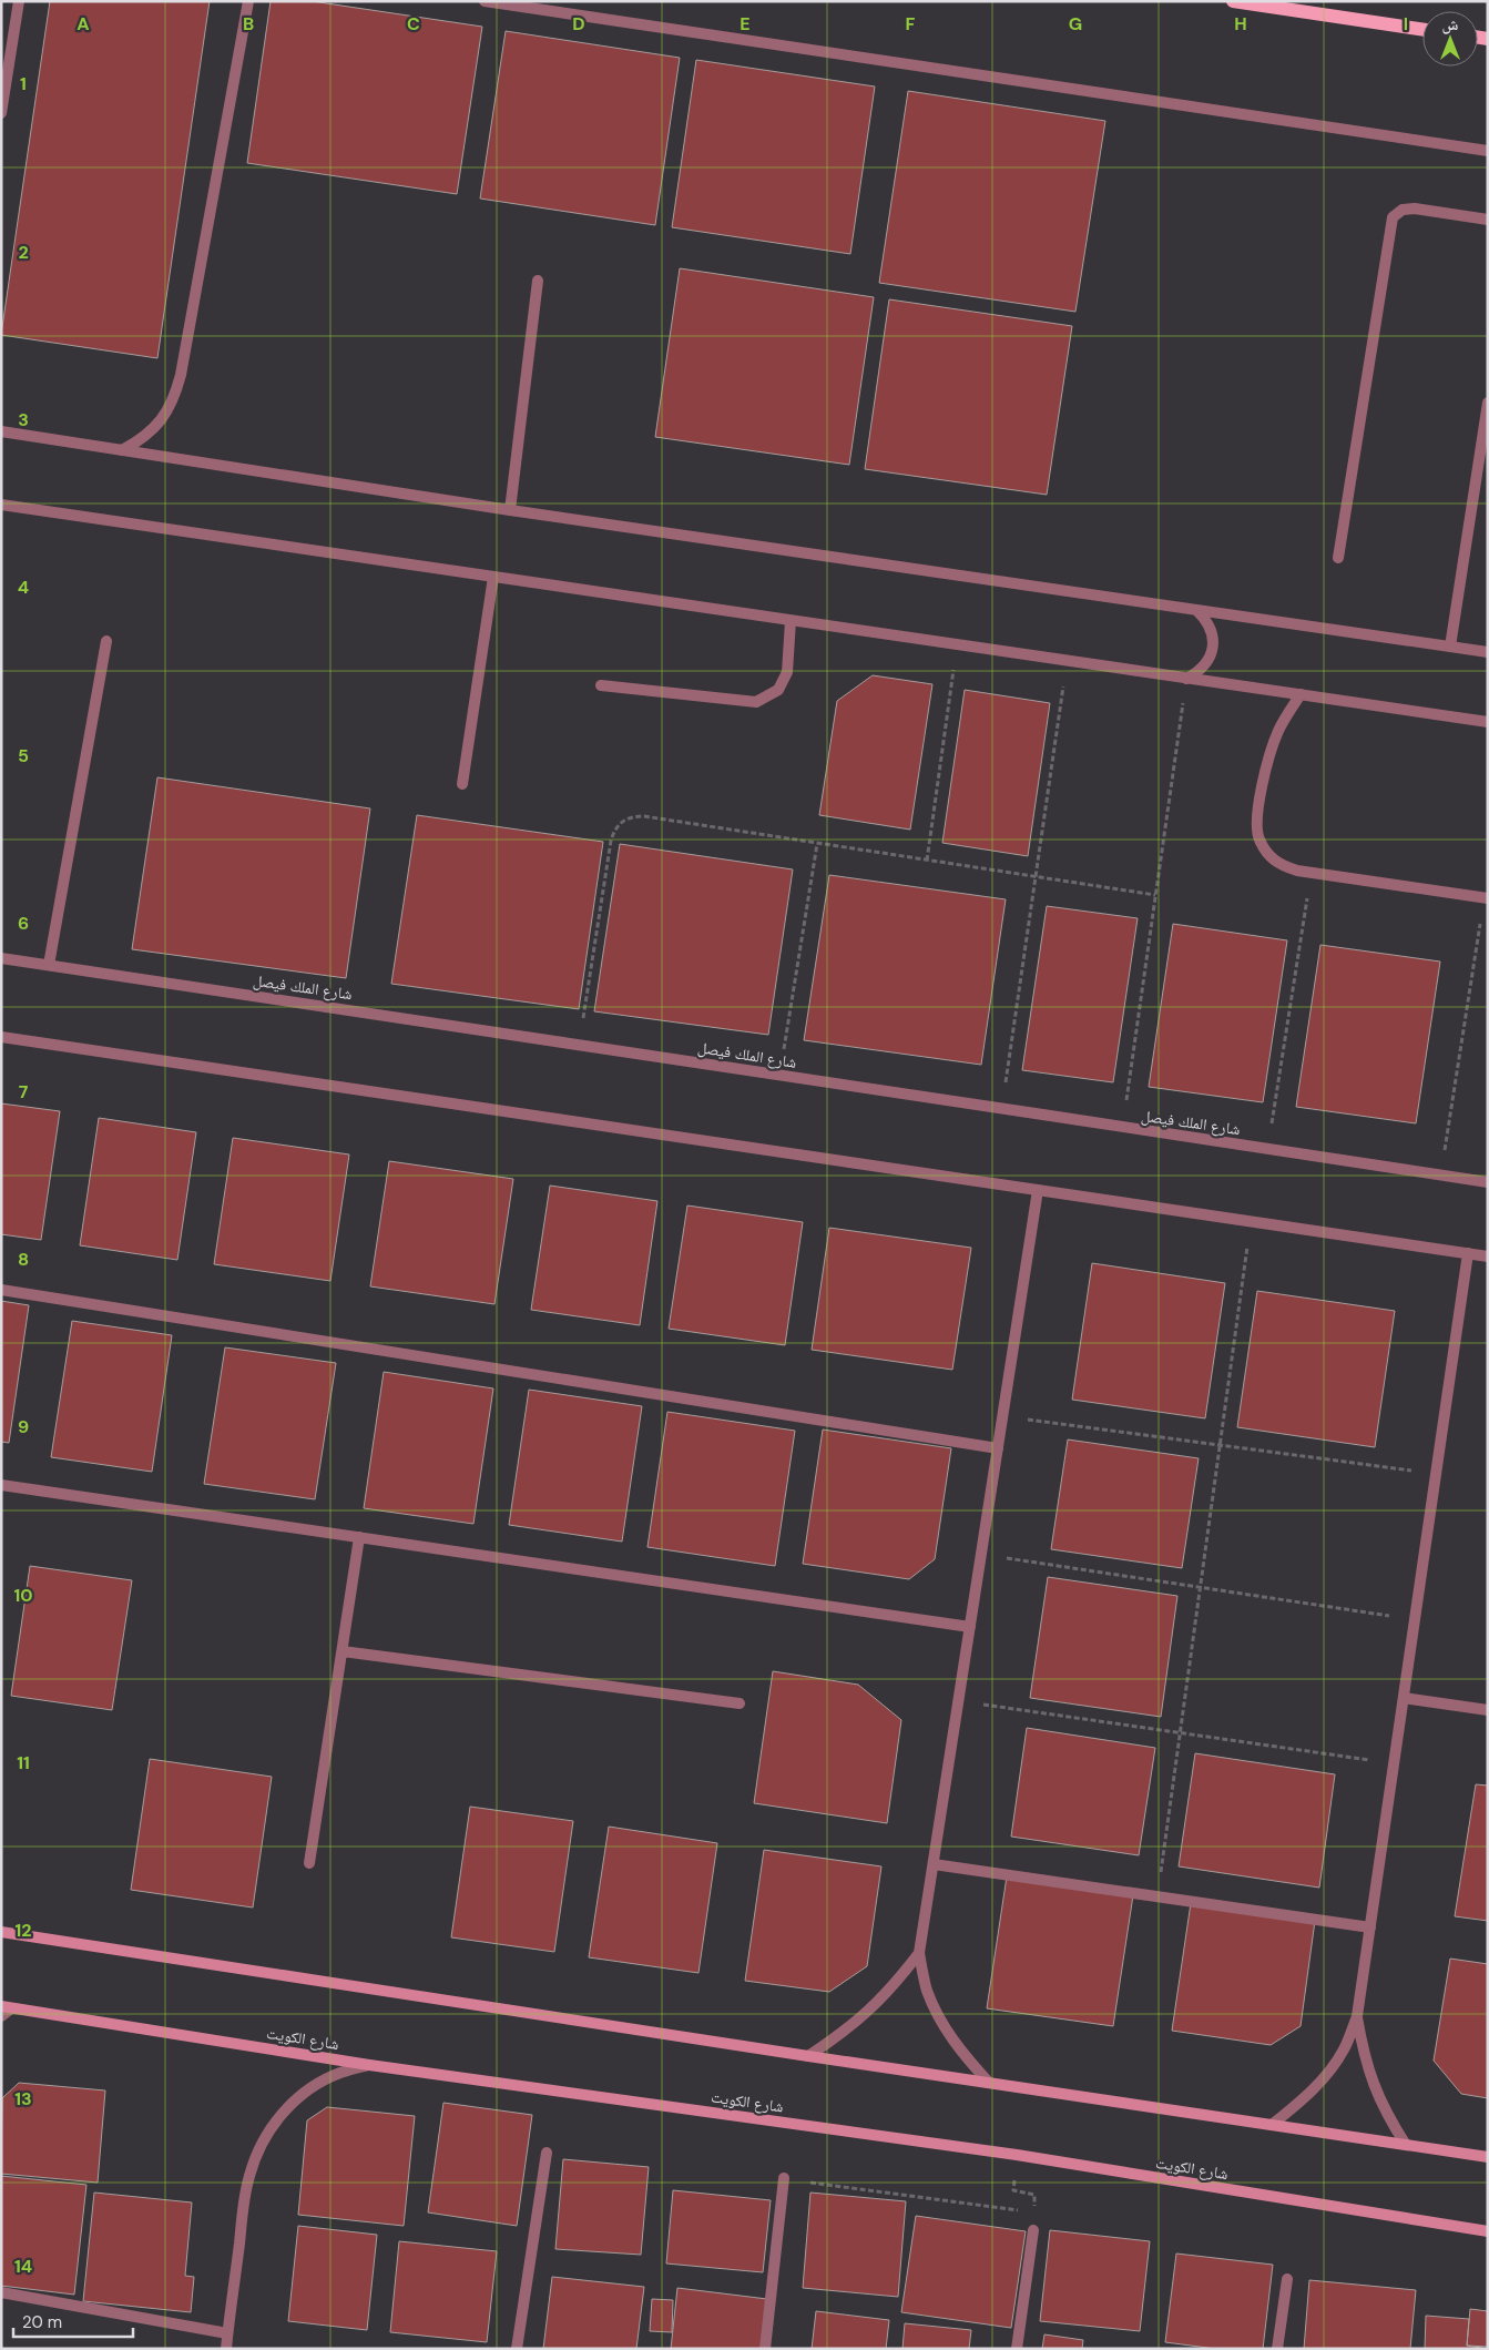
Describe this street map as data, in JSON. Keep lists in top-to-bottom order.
{
  "streets": {
    "main road": ["شارع الكويت"],
    "street": ["شارع الملك فيصل"]
  },
  "scale_bar": "20 m",
  "north": "top",
  "grid": {
    "columns": [
      "A",
      "B",
      "C",
      "D",
      "E",
      "F",
      "G",
      "H",
      "I"
    ],
    "rows": [
      "1",
      "2",
      "3",
      "4",
      "5",
      "6",
      "7",
      "8",
      "9",
      "10",
      "11",
      "12",
      "13",
      "14"
    ]
  }
}
